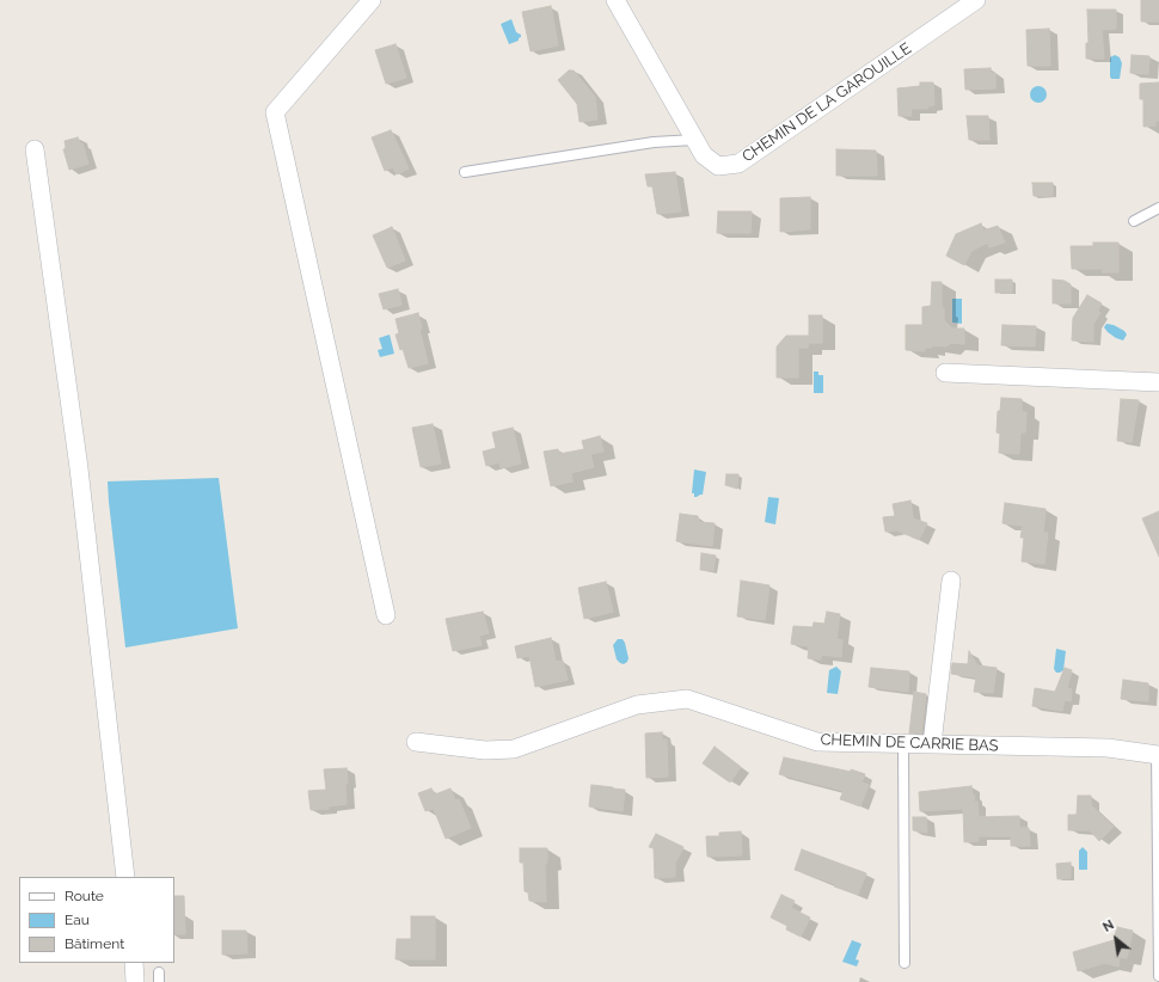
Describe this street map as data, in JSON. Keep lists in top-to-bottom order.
{
  "streets": {
    "street": ["CHEMIN DE LA GAROUILLE", "CHEMIN DE CARRIE BAS"]
  },
  "legend": ["Route", "Eau", "Bâtiment"],
  "north": "top left"
}
